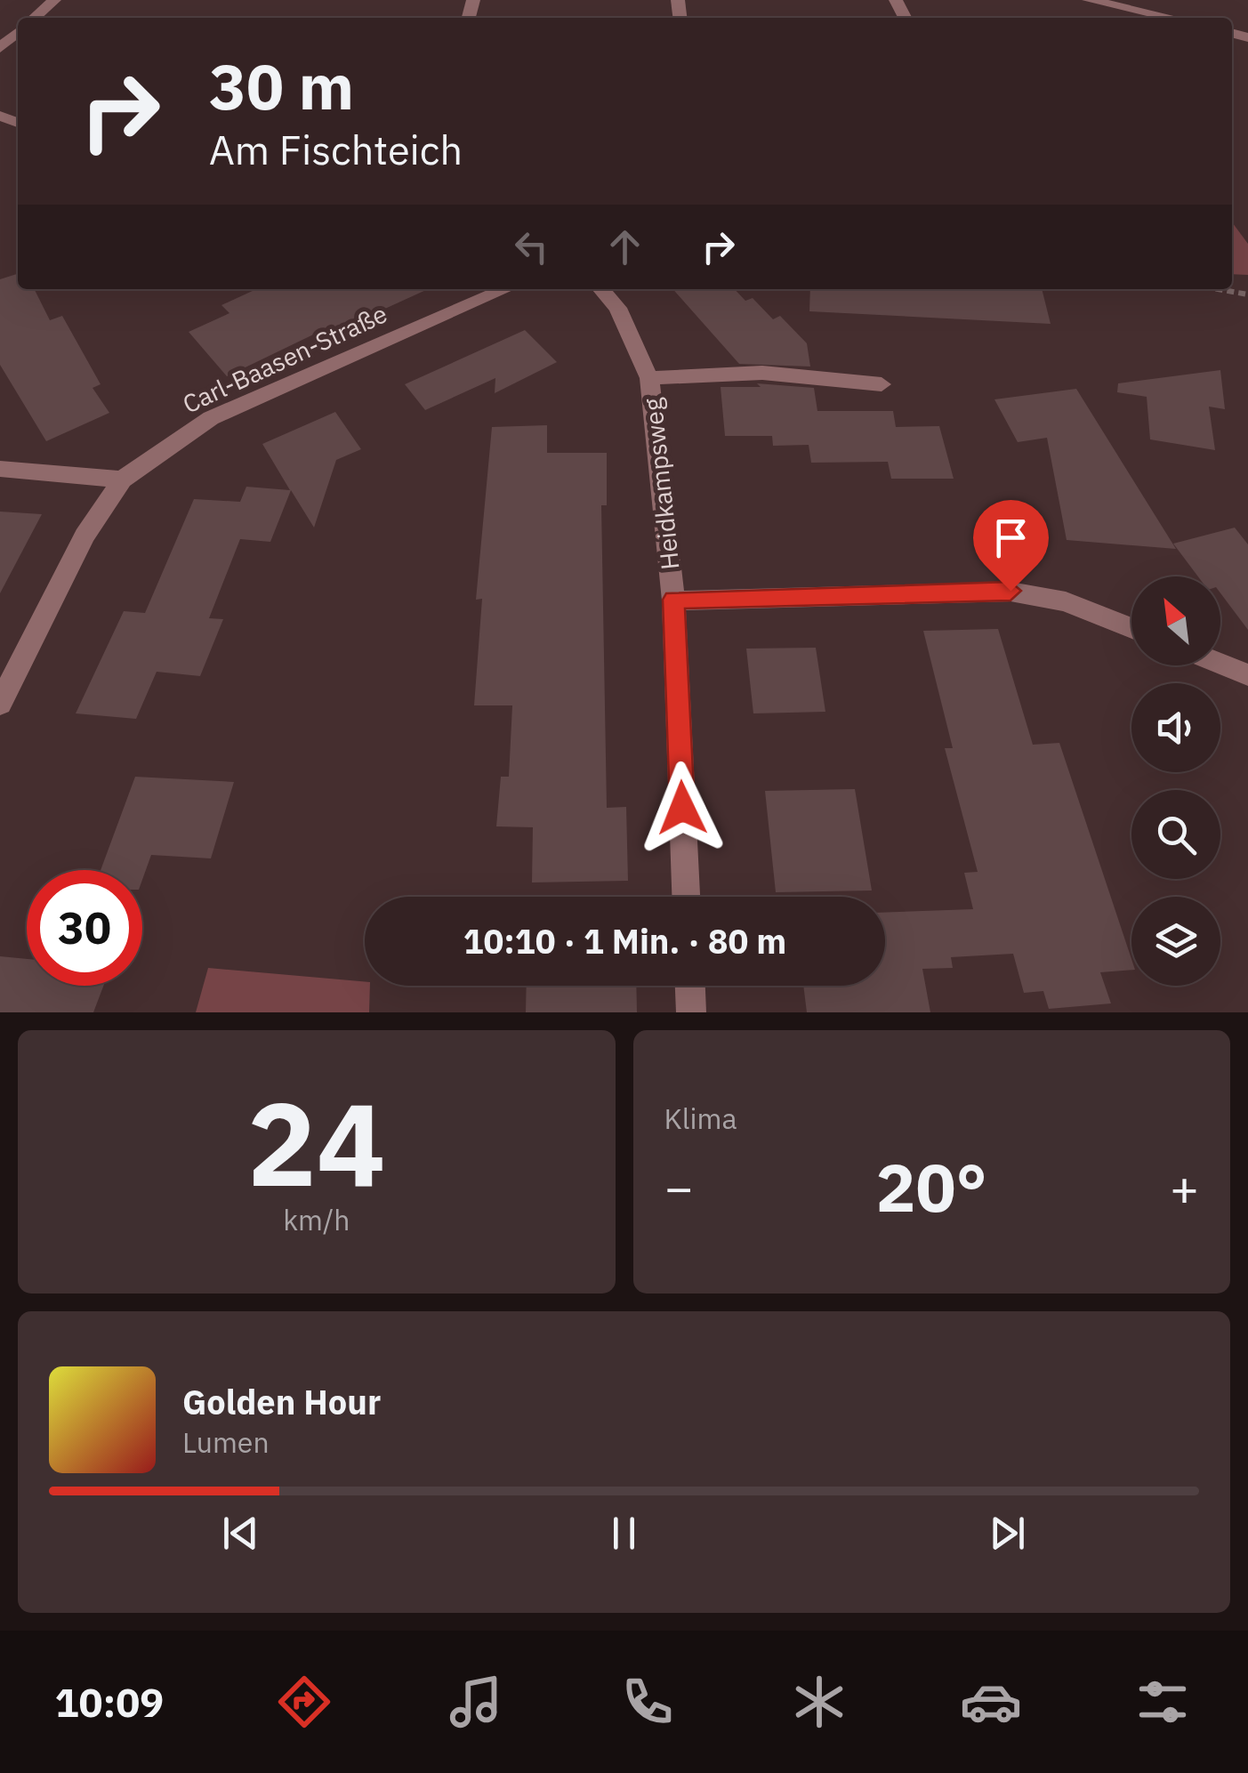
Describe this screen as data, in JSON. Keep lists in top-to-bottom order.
{
  "streets": {
    "street": ["Carl-Baasen-Straße", "Heidkampsweg"]
  },
  "north": "top left",
  "page": {
    "turn": ["30 m", "Am Fischteich"],
    "limit": "30",
    "trip": "10:10 · 1 Min. · 80 m",
    "tile": [
      ["24", "km/h"],
      "Klima"
    ],
    "heat": ["−", "20°", "+"],
    "song": ["Golden Hour", "Lumen"],
    "tabs": "10:09"
  }
}
